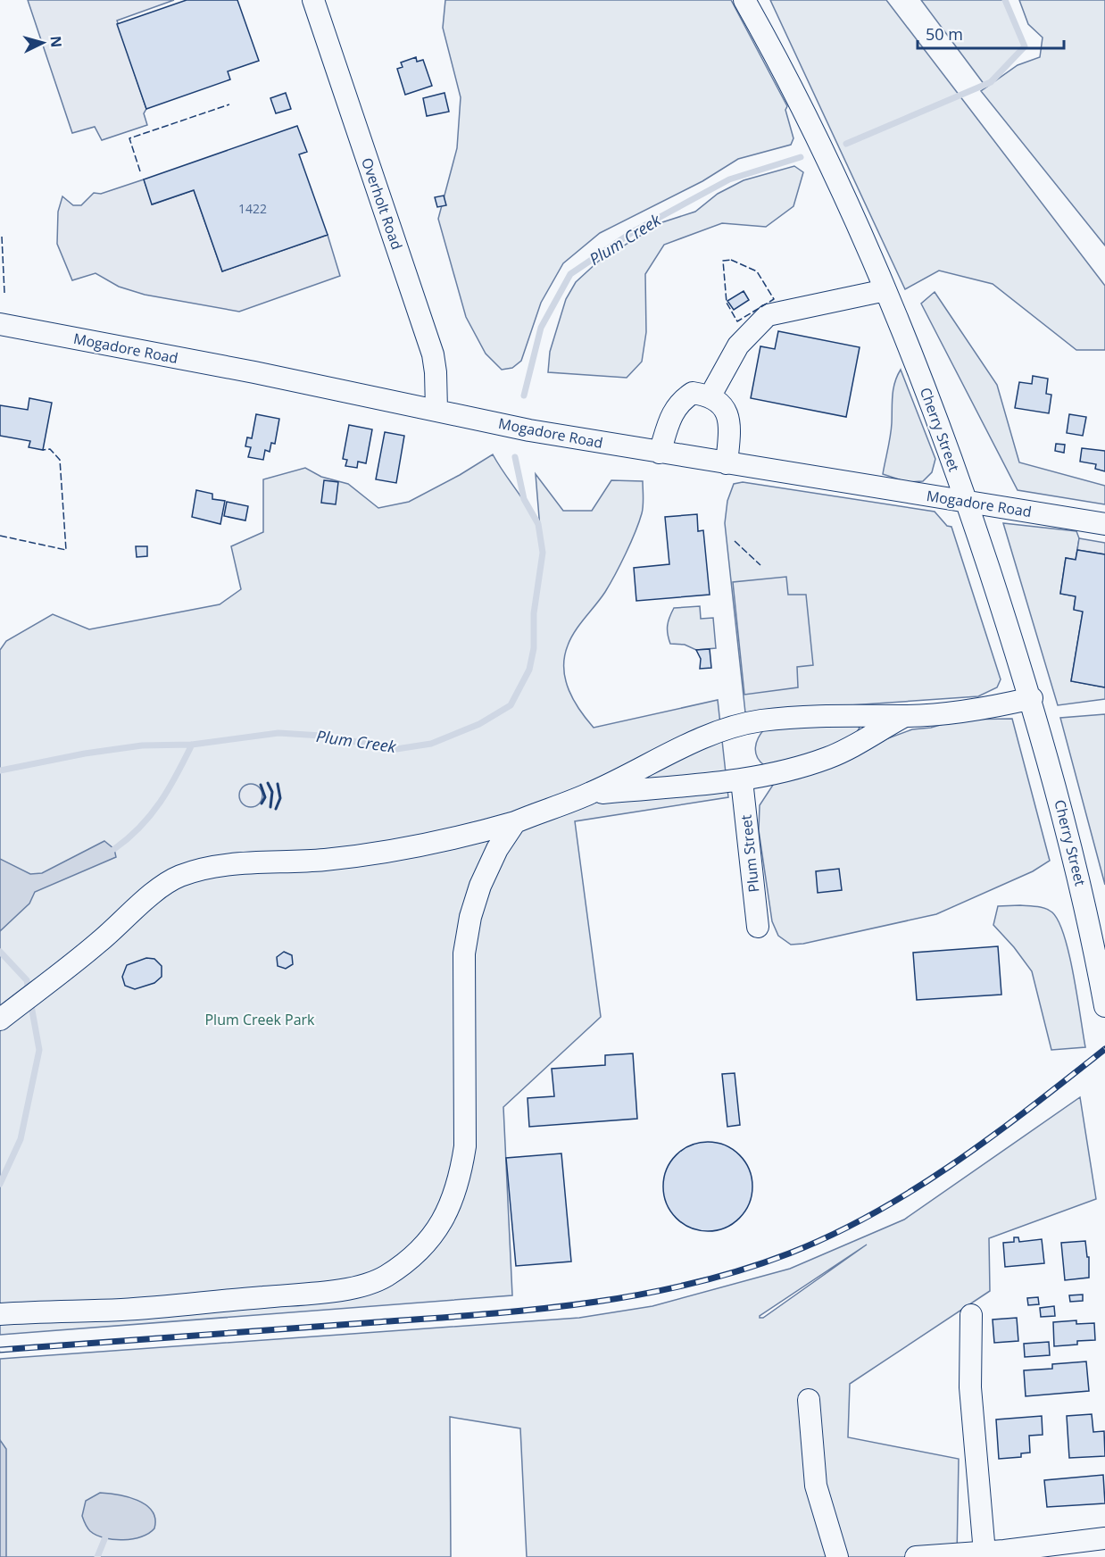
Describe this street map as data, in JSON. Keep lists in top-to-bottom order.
{
  "streets": {
    "street": [
      "Overholt Road",
      "Mogadore Road",
      "Cherry Street",
      "Plum Street"
    ]
  },
  "crossings": [
    ["Overholt Road", "Mogadore Road"],
    ["Mogadore Road", "Cherry Street"]
  ],
  "water": ["Plum Creek"],
  "parks": ["Plum Creek Park"],
  "house_numbers": ["1422"],
  "scale_bar": "50 m",
  "north": "right"
}
